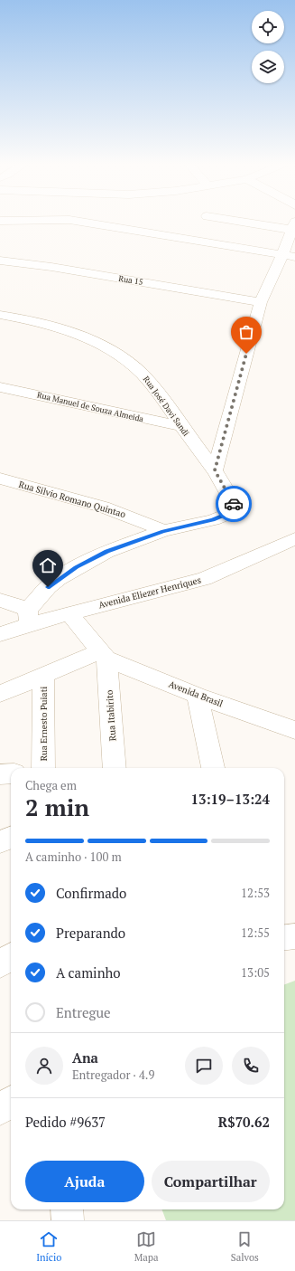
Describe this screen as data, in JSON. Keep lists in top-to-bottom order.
{
  "streets": {
    "street": [
      "Rua 15",
      "Rua José Davi Sandi",
      "Rua Manuel de Souza Almeida",
      "Rua Silvio Romano Quintao",
      "Avenida Eliezer Henriques",
      "Avenida Brasil",
      "Rua Itabirito",
      "Rua Ernesto Puiati"
    ]
  },
  "crossings": [
    ["Rua José Davi Sandi", "Rua Manuel de Souza Almeida"],
    ["Rua José Davi Sandi", "Rua Silvio Romano Quintao"],
    ["Avenida Eliezer Henriques", "Avenida Brasil"],
    ["Avenida Brasil", "Rua Itabirito"]
  ],
  "page": {
    "heading": ["2 min", "Chega em", "13:19–13:24"],
    "panel": [
      "Ana",
      "Entregador · 4.9",
      "Pedido #9637",
      "R$70.62"
    ],
    "bar": "A caminho · 100 m",
    "list": [
      ["Confirmado", "12:53"],
      ["Preparando", "12:55"],
      ["A caminho", "13:05"],
      "Entregue"
    ],
    "buttons": ["Ajuda", "Compartilhar"],
    "tabs": ["Início", "Mapa", "Salvos"]
  }
}
